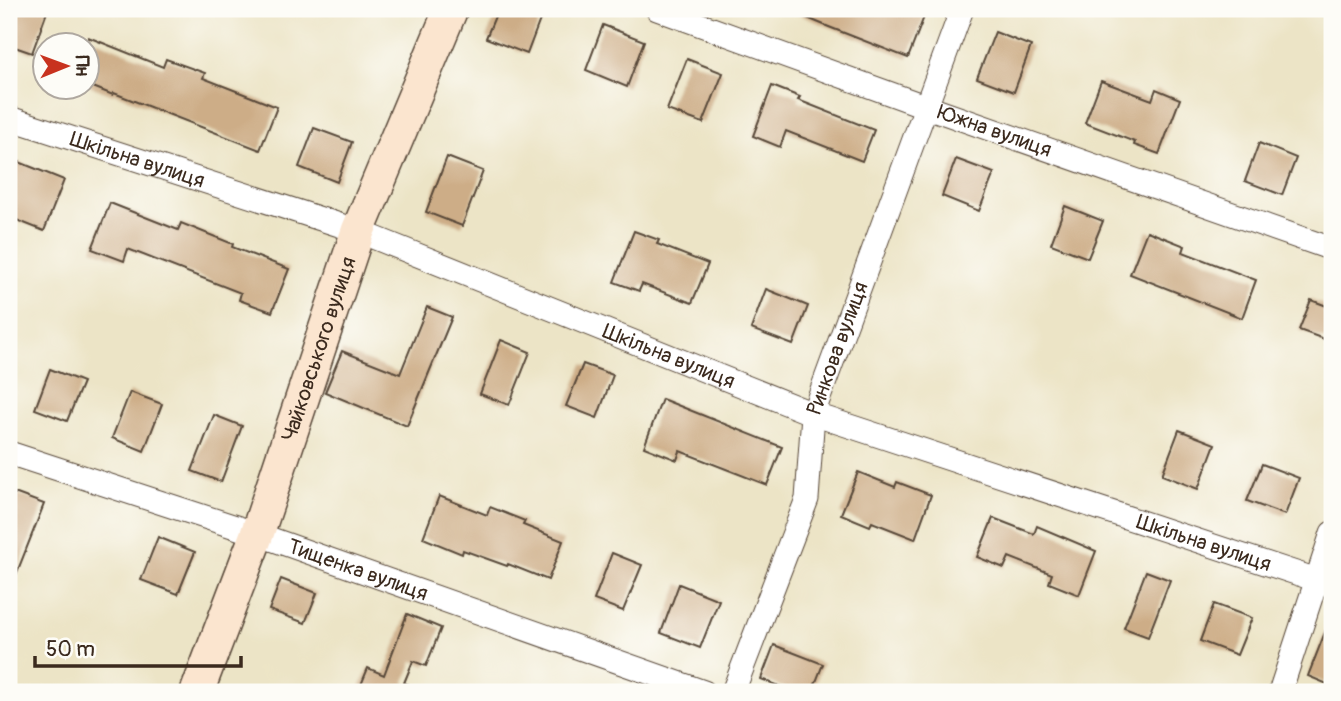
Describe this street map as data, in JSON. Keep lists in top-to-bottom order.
{
  "streets": {
    "street": [
      "Южна вулиця",
      "Шкільна вулиця",
      "Чайковського вулиця",
      "Ринкова вулиця",
      "Тищенка вулиця"
    ]
  },
  "crossings": [
    ["Южна вулиця", "Ринкова вулиця"],
    ["Шкільна вулиця", "Чайковського вулиця"],
    ["Шкільна вулиця", "Ринкова вулиця"],
    ["Чайковського вулиця", "Тищенка вулиця"]
  ],
  "scale_bar": "50 m",
  "north": "right"
}
